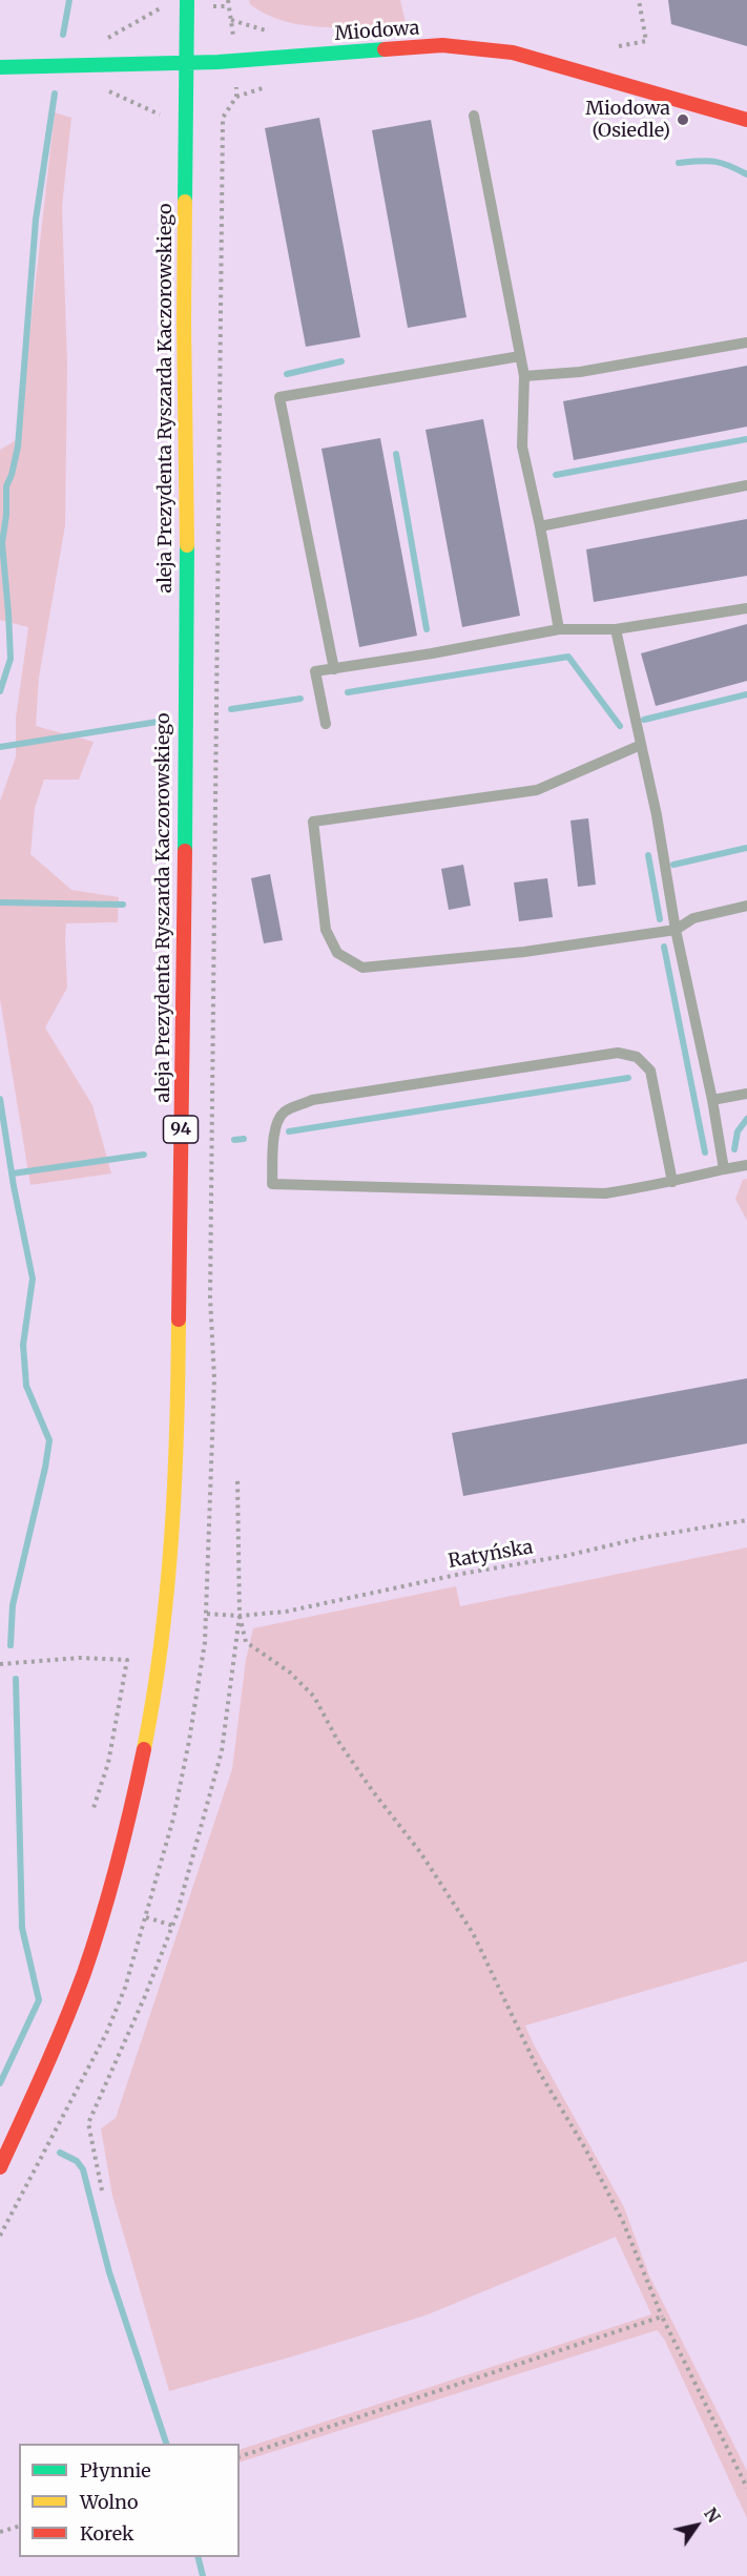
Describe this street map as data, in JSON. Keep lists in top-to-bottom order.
{
  "streets": {
    "main road": ["Miodowa", "aleja Prezydenta Ryszarda Kaczorowskiego", "94"],
    "path": ["Ratyńska"]
  },
  "crossings": [
    ["Miodowa", "aleja Prezydenta Ryszarda Kaczorowskiego"]
  ],
  "places": ["Miodowa (Osiedle)"],
  "legend": ["Płynnie", "Wolno", "Korek"],
  "north": "top right"
}
